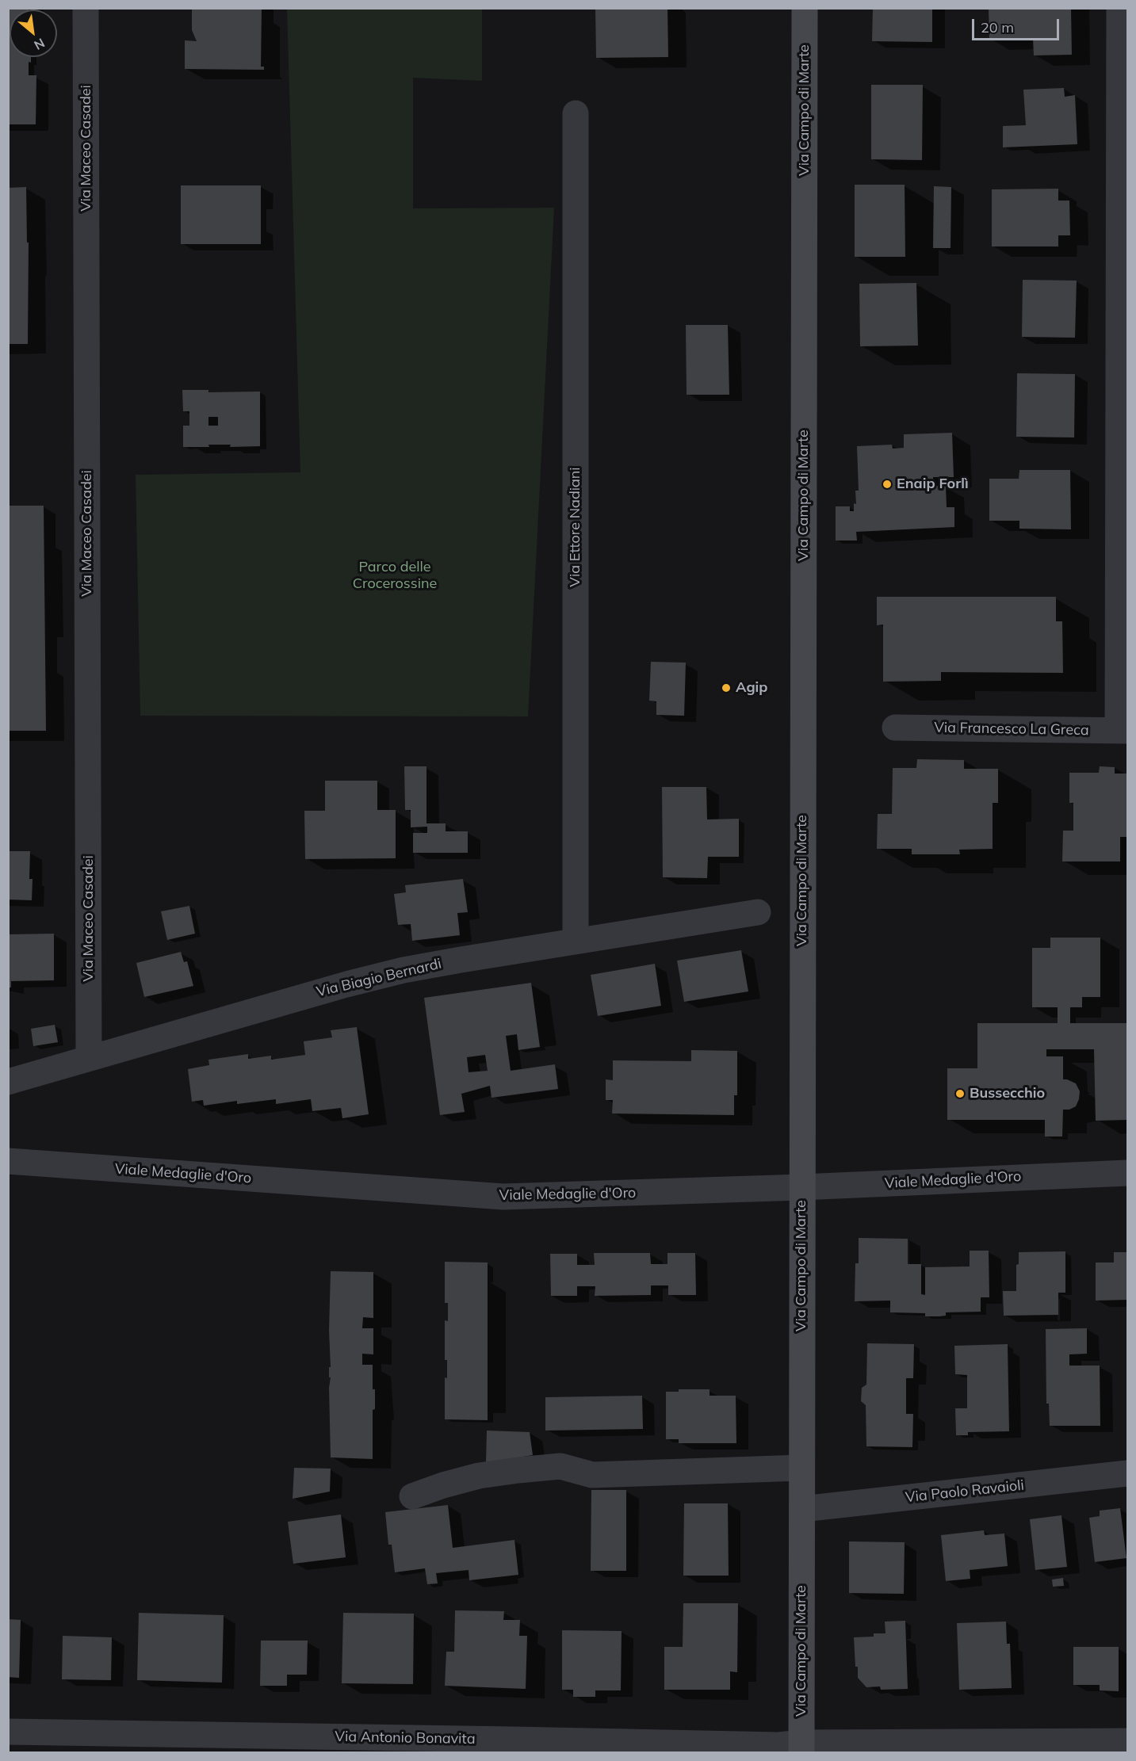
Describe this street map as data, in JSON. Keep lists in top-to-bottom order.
{
  "streets": {
    "main road": ["Via Campo di Marte"],
    "street": [
      "Via Maceo Casadei",
      "Via Ettore Nadiani",
      "Via Francesco La Greca",
      "Via Biagio Bernardi",
      "Viale Medaglie d'Oro",
      "Via Paolo Ravaioli",
      "Via Antonio Bonavita"
    ]
  },
  "crossings": [
    ["Via Campo di Marte", "Viale Medaglie d'Oro"],
    ["Via Campo di Marte", "Via Paolo Ravaioli"],
    ["Via Campo di Marte", "Via Antonio Bonavita"],
    ["Via Maceo Casadei", "Via Biagio Bernardi"],
    ["Via Ettore Nadiani", "Via Biagio Bernardi"]
  ],
  "parks": ["Parco delle Crocerossine"],
  "places": ["Enaip Forlì", "Agip", "Bussecchio"],
  "scale_bar": "20 m",
  "north": "bottom right"
}
